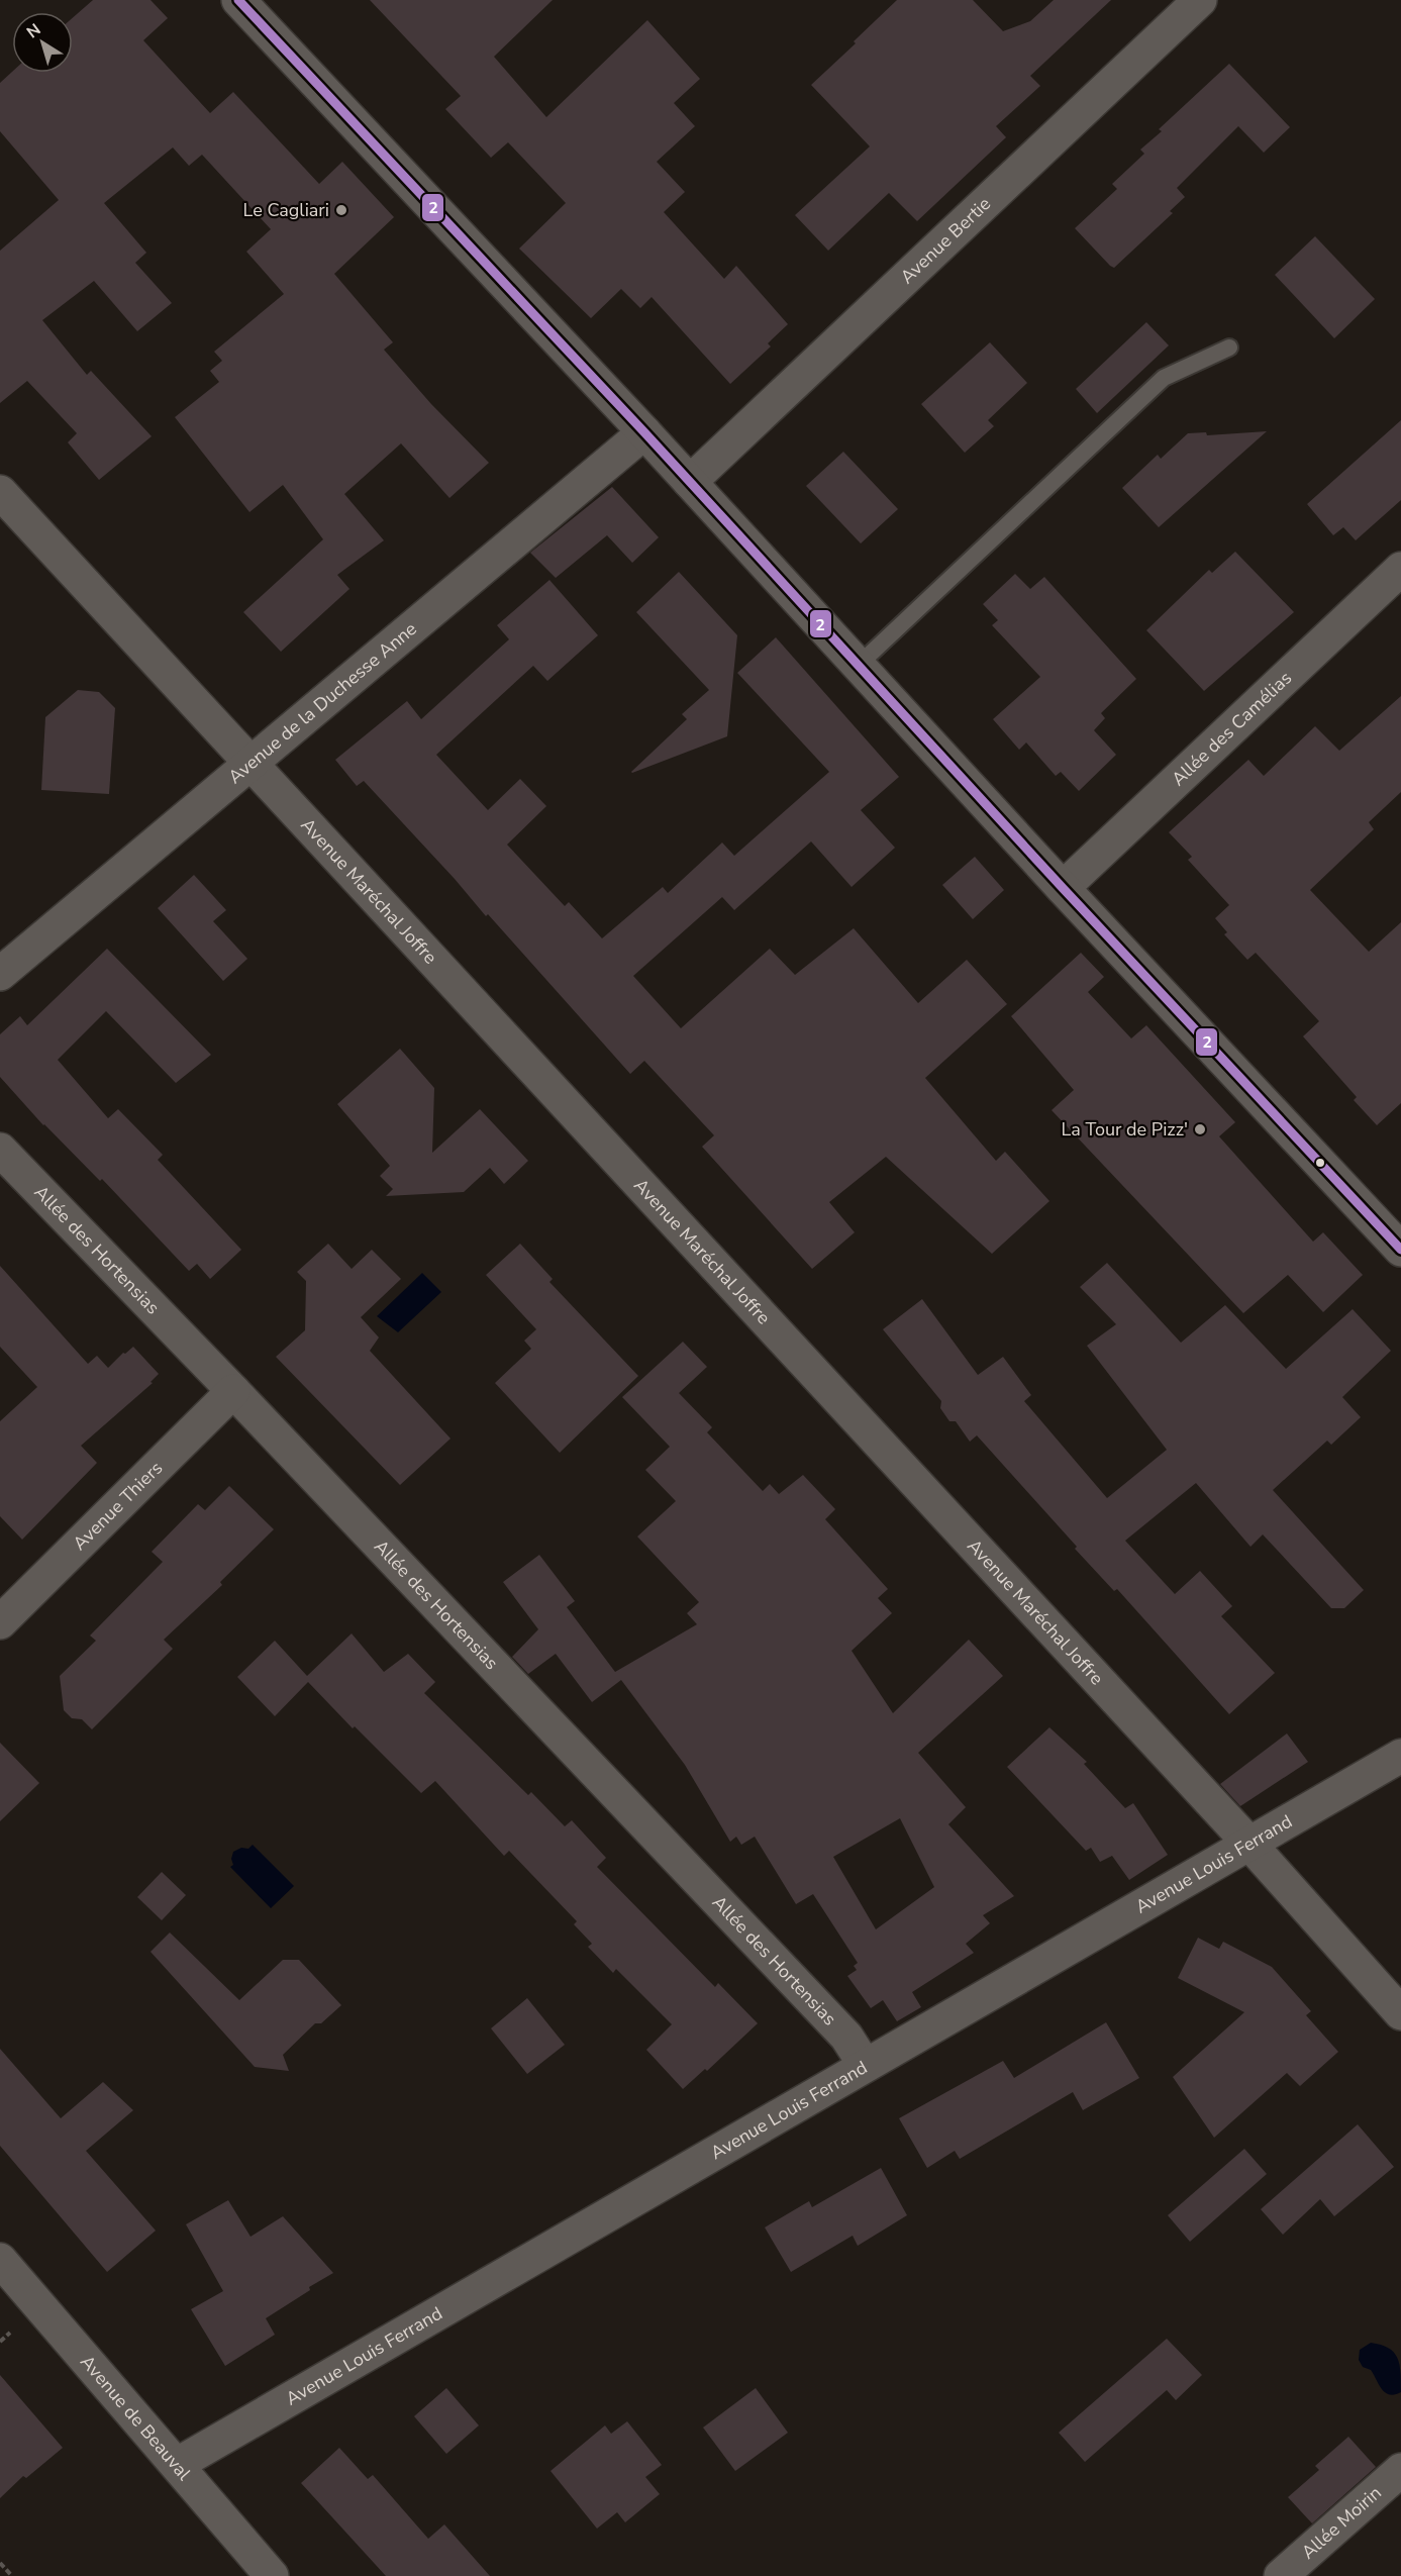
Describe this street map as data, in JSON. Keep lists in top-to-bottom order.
{
  "streets": {
    "street": [
      "Avenue Bertie",
      "Avenue de la Duchesse Anne",
      "Allée des Camélias",
      "Avenue Maréchal Joffre",
      "Allée des Hortensias",
      "Avenue Thiers",
      "Avenue Louis Ferrand",
      "Avenue de Beauval",
      "Allée Moirin"
    ]
  },
  "crossings": [
    ["Avenue de la Duchesse Anne", "Avenue Maréchal Joffre"],
    ["Avenue Maréchal Joffre", "Avenue Louis Ferrand"],
    ["Allée des Hortensias", "Avenue Thiers"],
    ["Allée des Hortensias", "Avenue Louis Ferrand"],
    ["Avenue Louis Ferrand", "Avenue de Beauval"]
  ],
  "places": ["Le Cagliari", "La Tour de Pizz'"],
  "lines": ["transit line 2"],
  "north": "top left"
}
